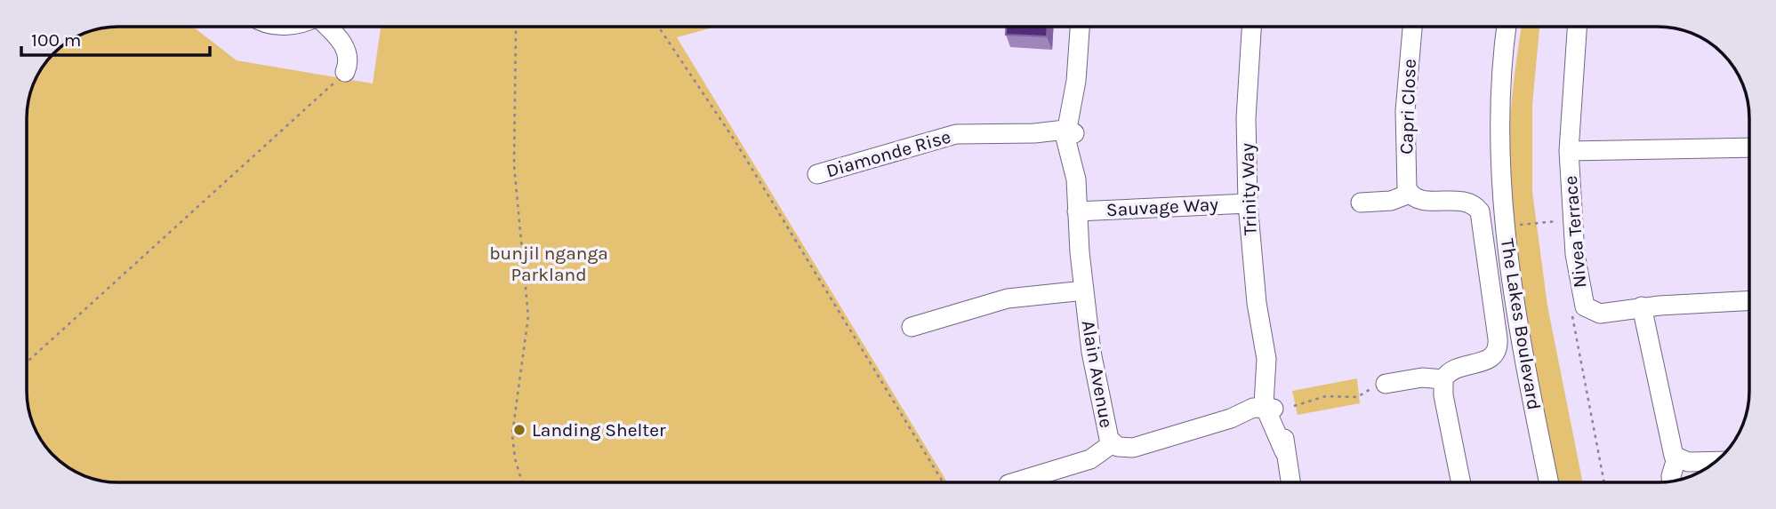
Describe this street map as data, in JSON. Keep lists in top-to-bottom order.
{
  "streets": {
    "street": [
      "Capri Close",
      "Diamonde Rise",
      "Trinity Way",
      "Sauvage Way",
      "Nivea Terrace",
      "The Lakes Boulevard",
      "Alain Avenue"
    ]
  },
  "crossings": [
    ["Diamonde Rise", "Alain Avenue"],
    ["Trinity Way", "Sauvage Way"],
    ["Trinity Way", "Alain Avenue"],
    ["Sauvage Way", "Alain Avenue"]
  ],
  "parks": ["bunjil nganga Parkland"],
  "places": ["Landing Shelter"],
  "scale_bar": "100 m"
}
